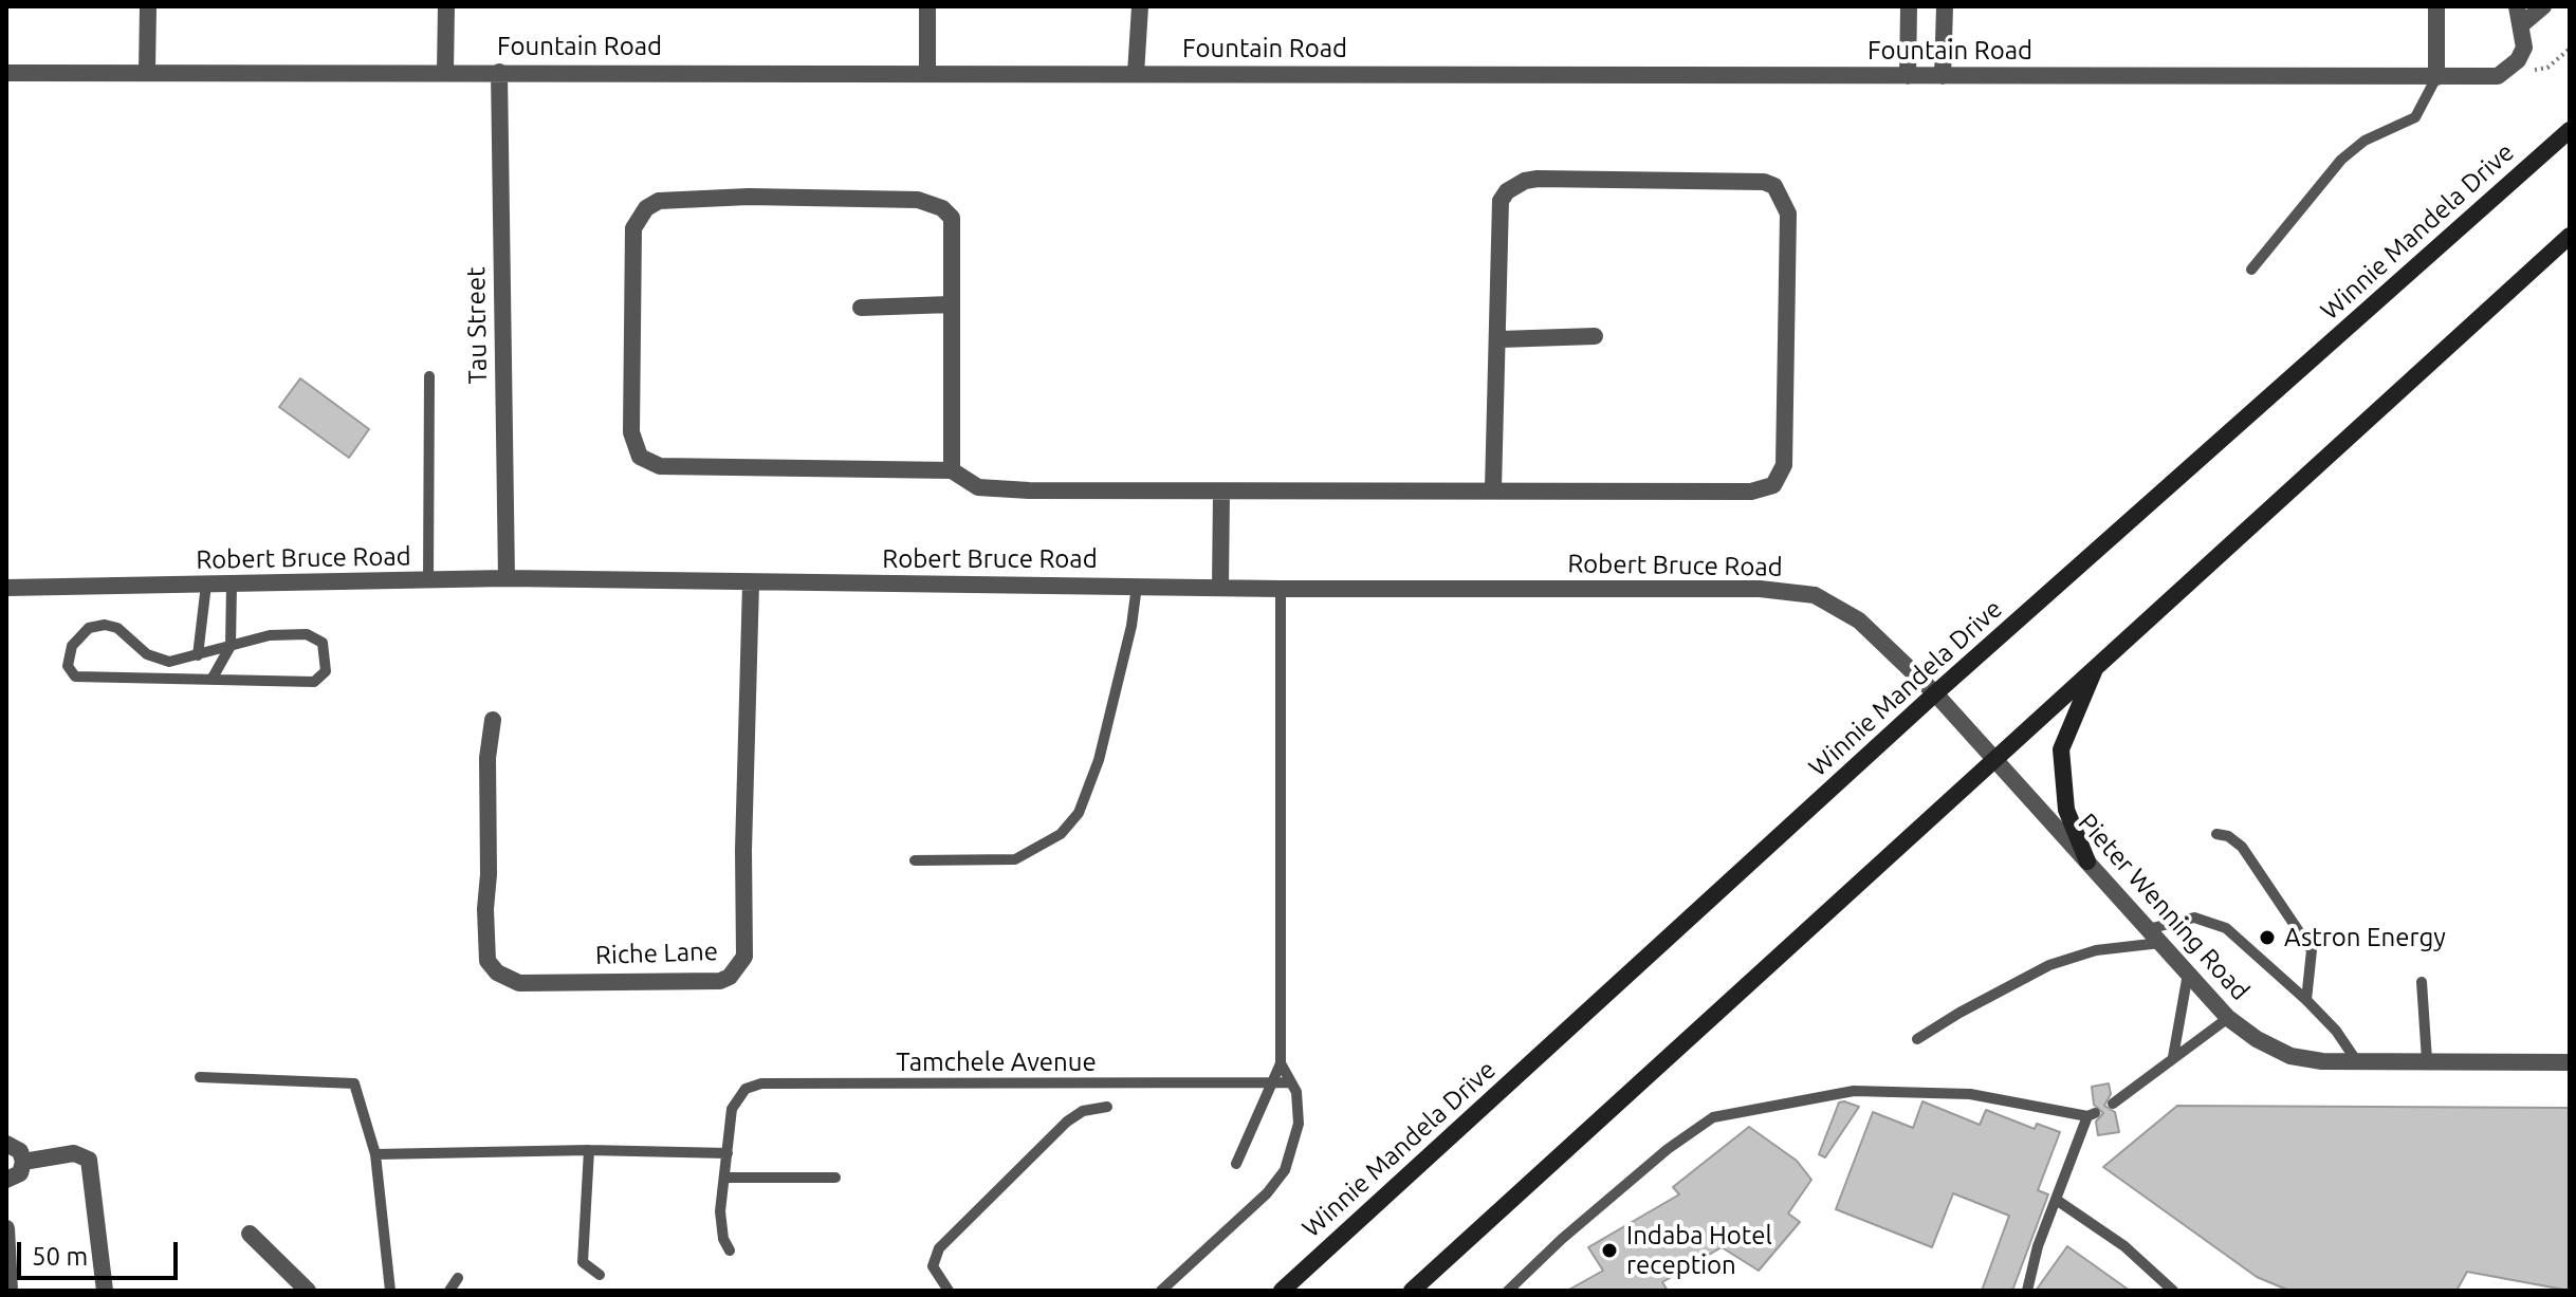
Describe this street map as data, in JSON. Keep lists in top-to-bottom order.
{
  "streets": {
    "main road": ["Winnie Mandela Drive"],
    "street": [
      "Fountain Road",
      "Tau Street",
      "Robert Bruce Road",
      "Pieter Wenning Road",
      "Riche Lane"
    ],
    "lane": ["Tamchele Avenue"]
  },
  "crossings": [
    ["Fountain Road", "Tau Street"],
    ["Winnie Mandela Drive", "Robert Bruce Road"],
    ["Tau Street", "Robert Bruce Road"],
    ["Robert Bruce Road", "Pieter Wenning Road"],
    ["Robert Bruce Road", "Riche Lane"]
  ],
  "places": ["Astron Energy", "Indaba Hotel reception"],
  "scale_bar": "50 m"
}
